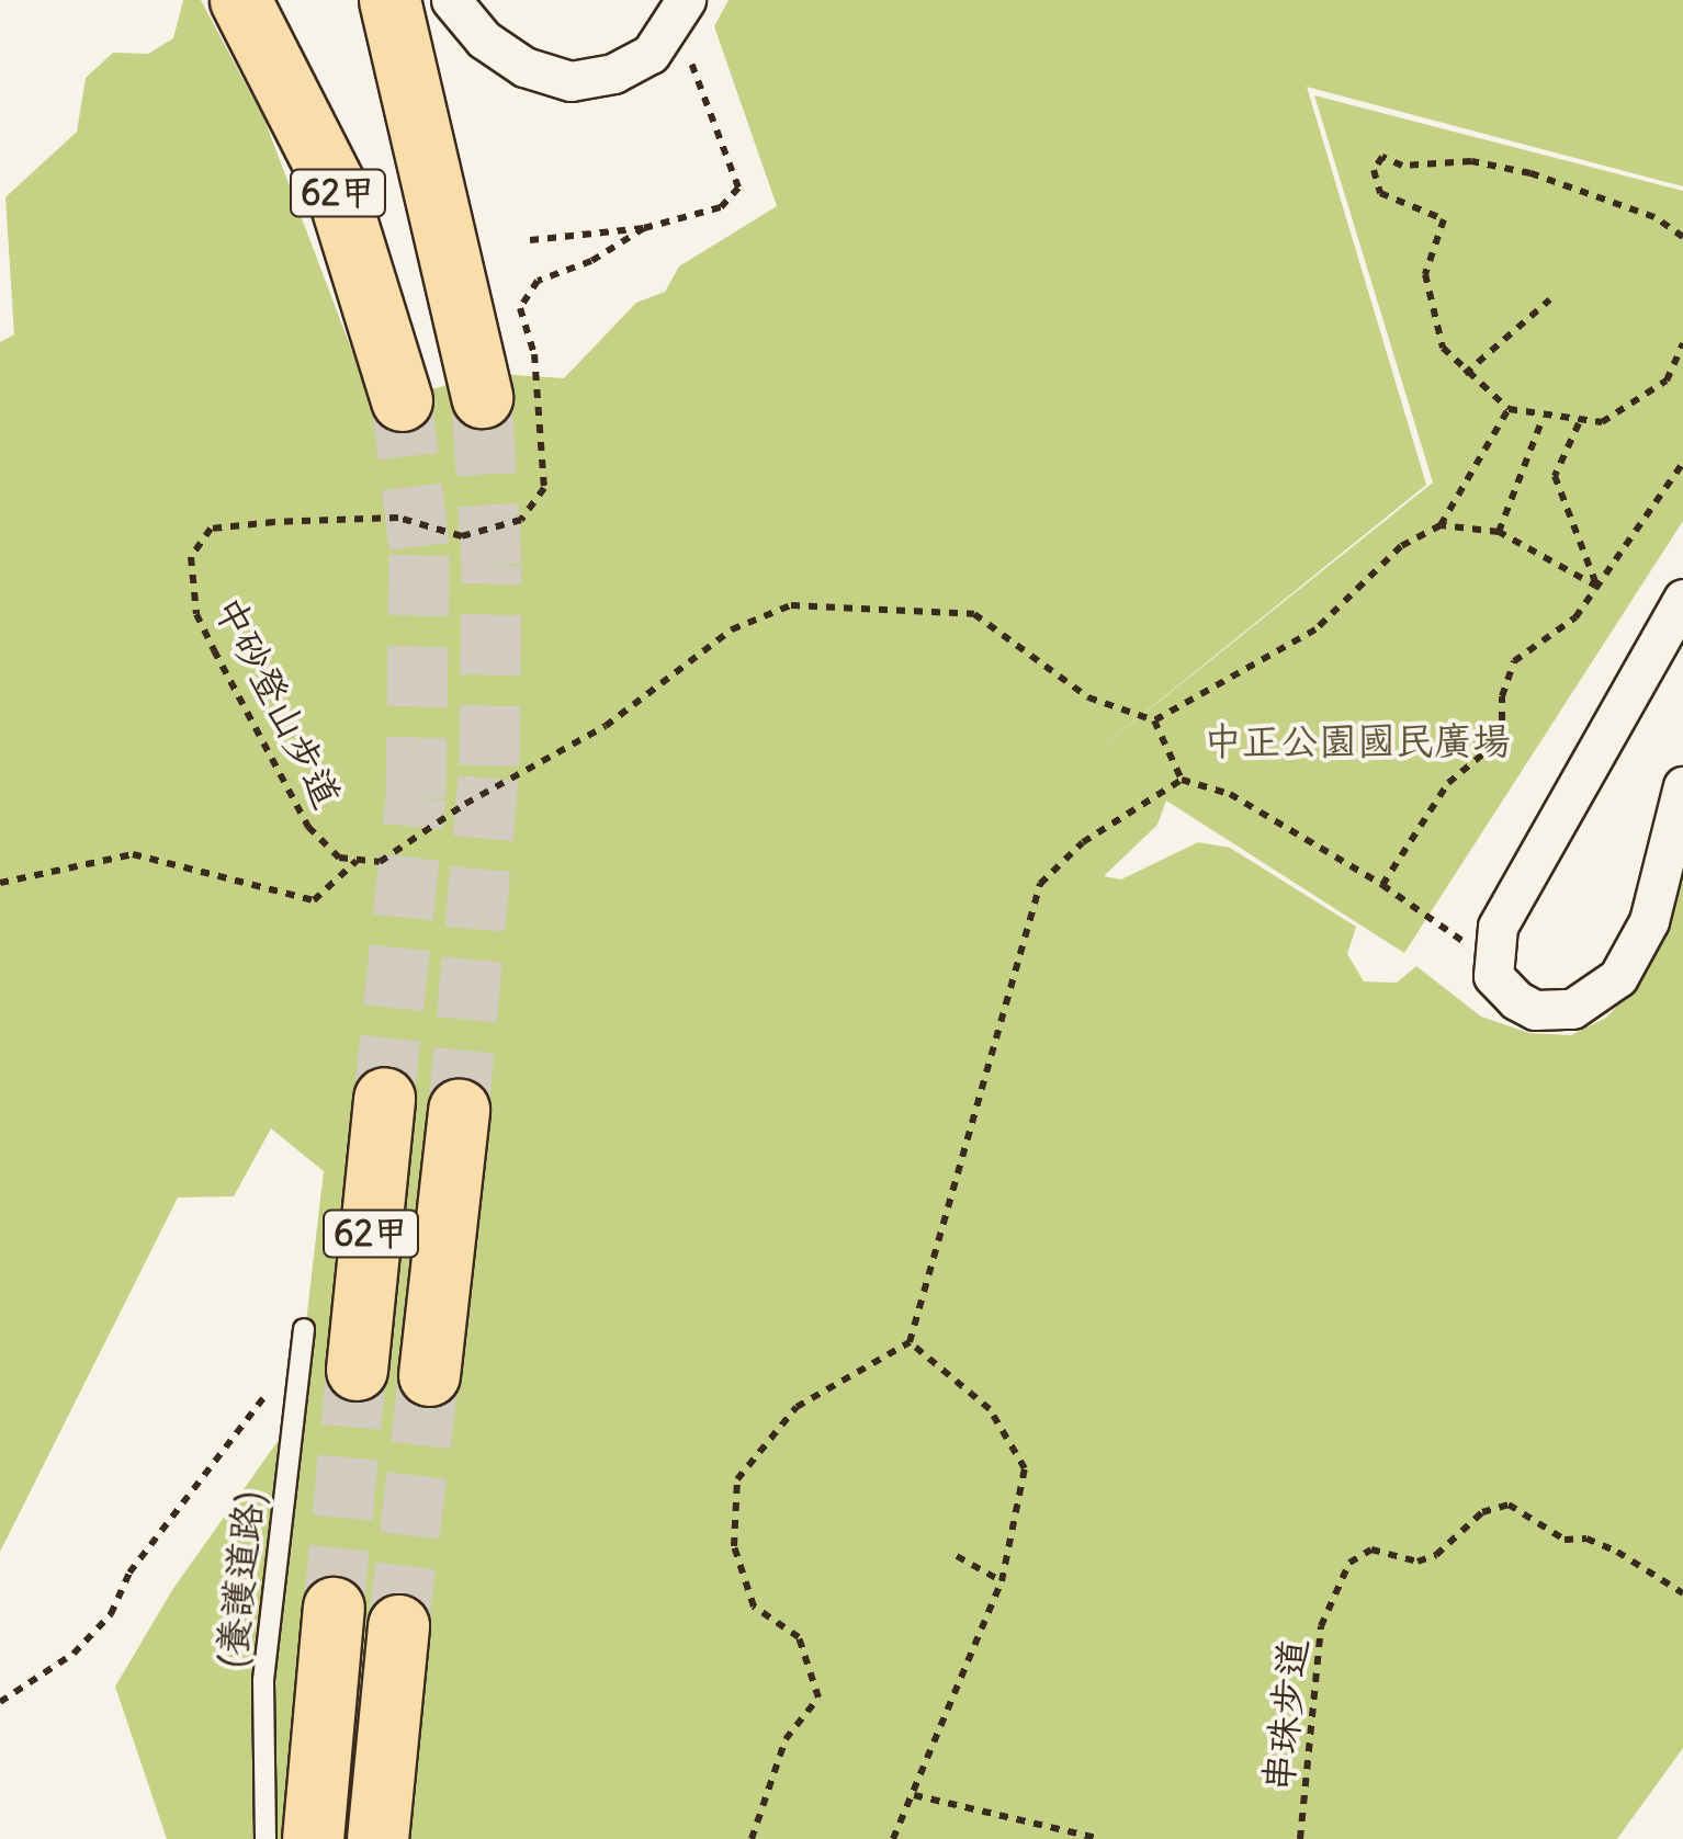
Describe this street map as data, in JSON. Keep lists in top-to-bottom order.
{
  "streets": {
    "highway": ["62甲"],
    "lane": ["(養護道路)"],
    "path": ["中砂登山步道", "串珠步道"]
  },
  "parks": ["中正公園國民廣場"]
}
